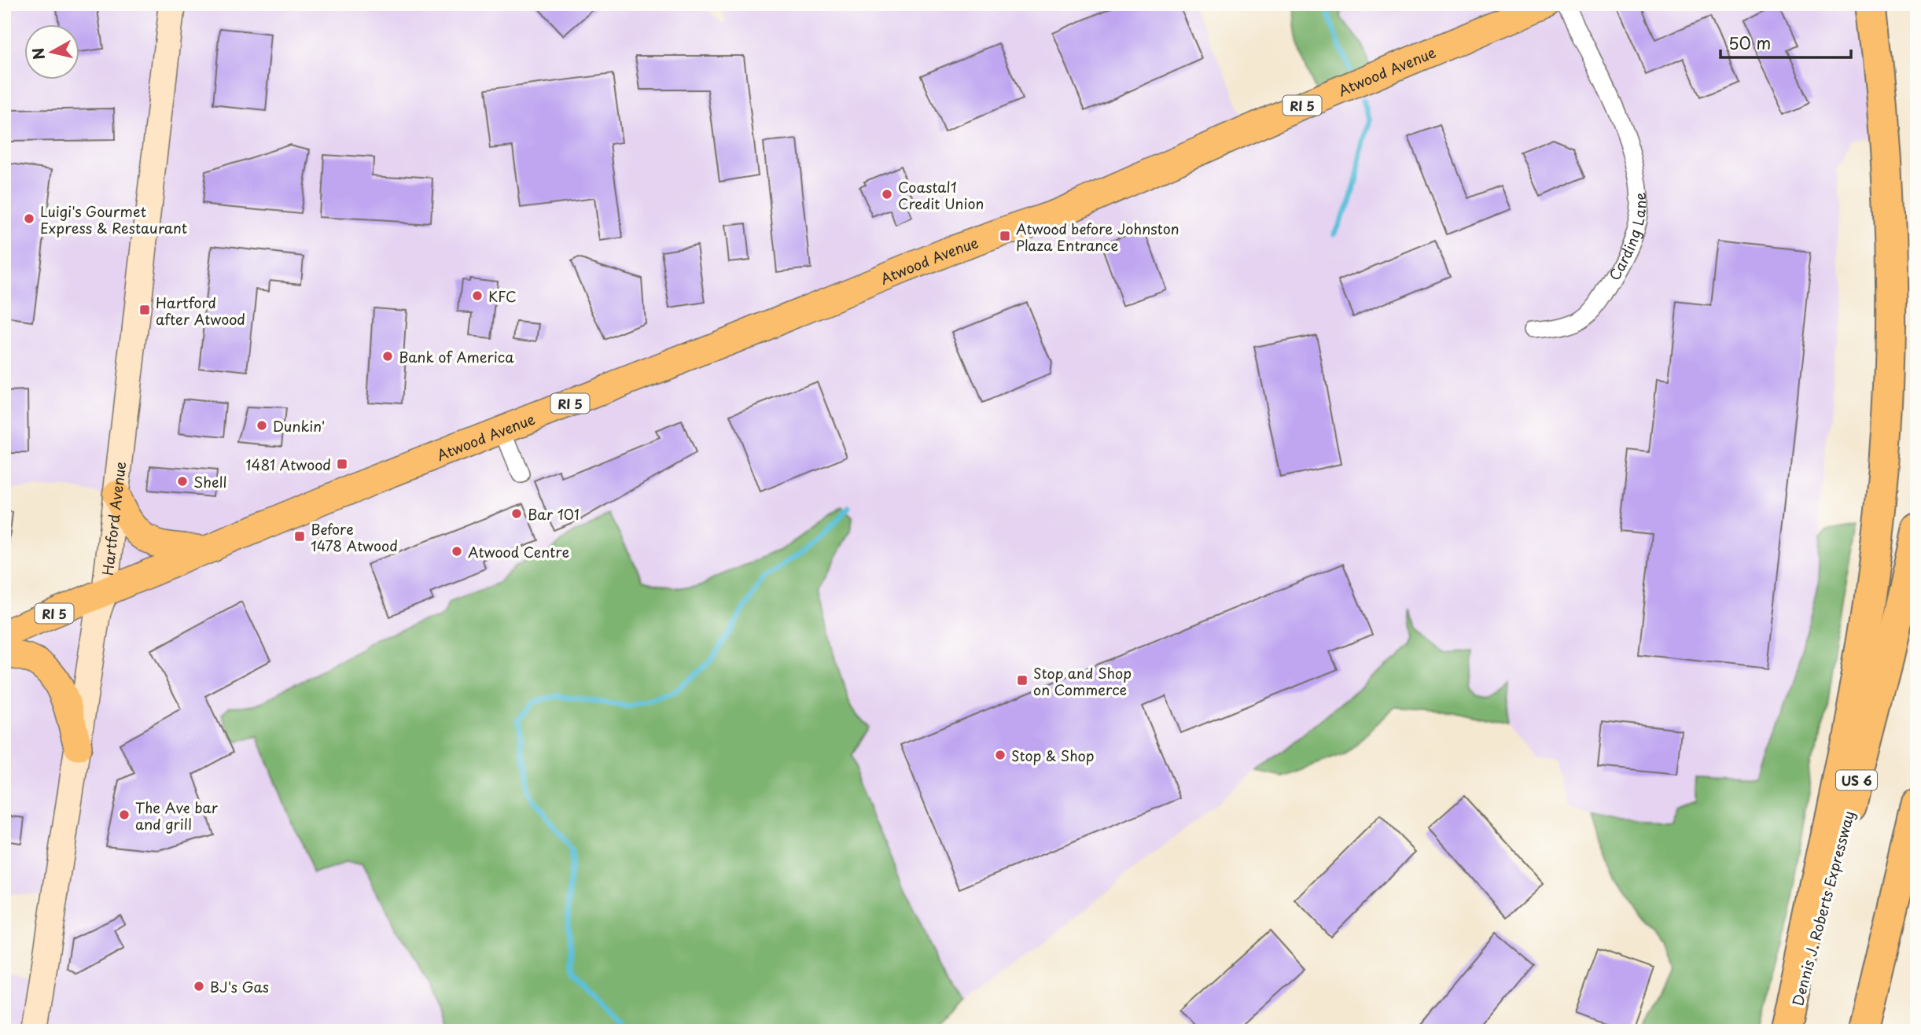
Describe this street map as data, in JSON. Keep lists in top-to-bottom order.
{
  "streets": {
    "highway": ["US 6", "Dennis J. Roberts Expressway"],
    "main road": ["Atwood Avenue", "RI 5", "Hartford Avenue"],
    "street": ["Carding Lane"]
  },
  "crossings": [
    ["Atwood Avenue", "Hartford Avenue"]
  ],
  "places": {
    "other": [
      "Coastal1 Credit Union",
      "Luigi's Gourmet Express & Restaurant",
      "KFC",
      "Bank of America",
      "Dunkin'",
      "Shell",
      "Bar 101",
      "Atwood Centre",
      "Stop & Shop",
      "The Ave bar and grill",
      "BJ's Gas"
    ],
    "transit": [
      "Atwood before Johnston Plaza Entrance",
      "Hartford after Atwood",
      "1481 Atwood",
      "Before 1478 Atwood",
      "Stop and Shop on Commerce"
    ]
  },
  "scale_bar": "50 m",
  "north": "left"
}
